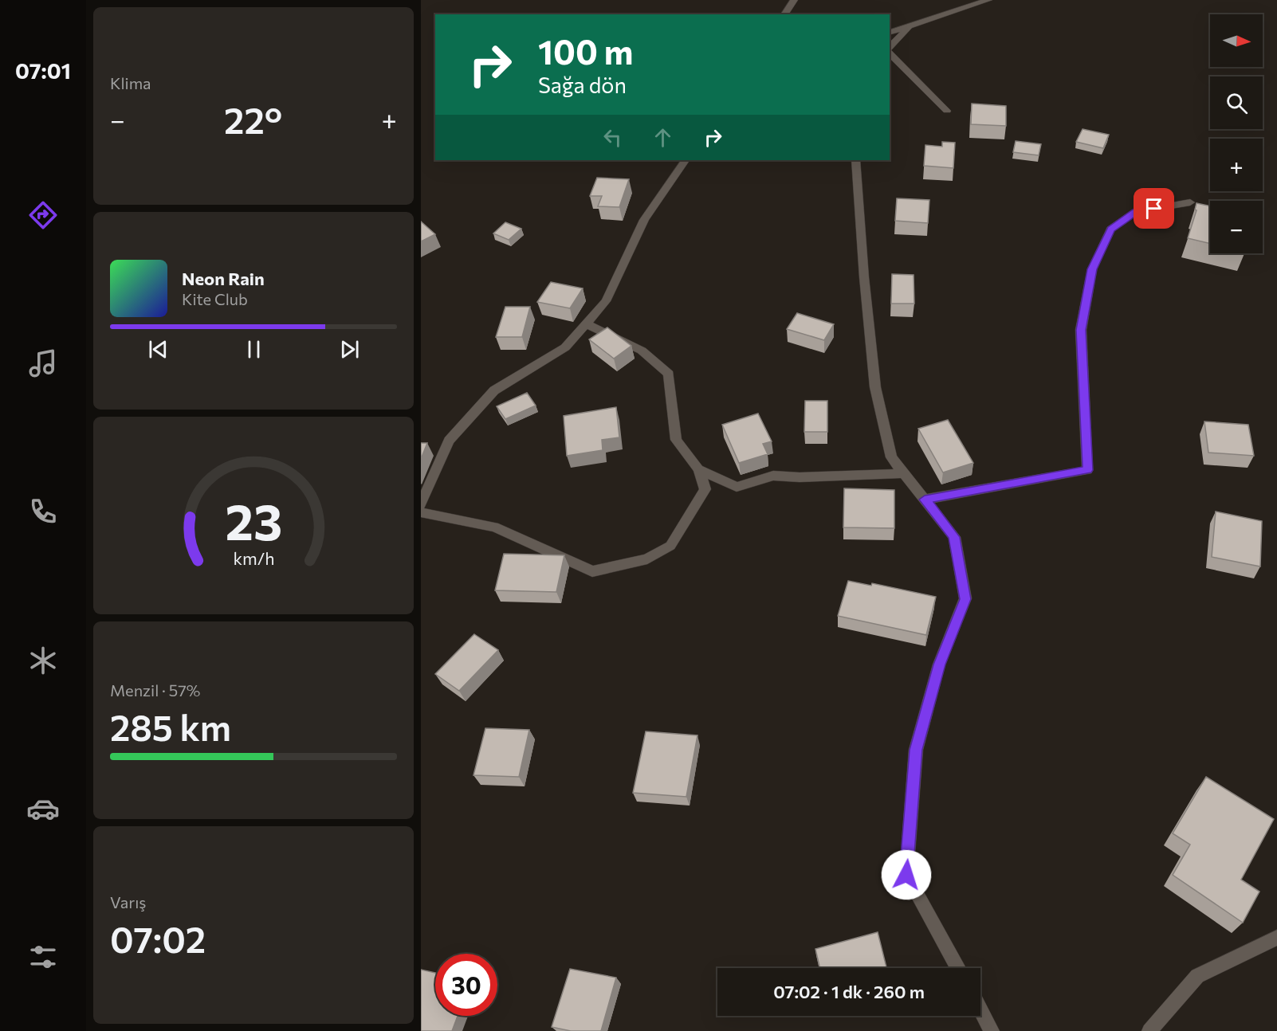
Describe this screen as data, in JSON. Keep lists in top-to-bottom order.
{
  "north": "right",
  "page": {
    "tabs": "07:01",
    "tile": [
      "Klima",
      ["Menzil · 57%", "285 km"],
      ["Varış", "07:02"]
    ],
    "map_buttons": ["+", "−"],
    "turn": ["100 m", "Sağa dön"],
    "heat": ["−", "22°", "+"],
    "song": ["Neon Rain", "Kite Club"],
    "limit": "30",
    "trip": "07:02 · 1 dk · 260 m",
    "gauge": ["23", "km/h"]
  }
}
